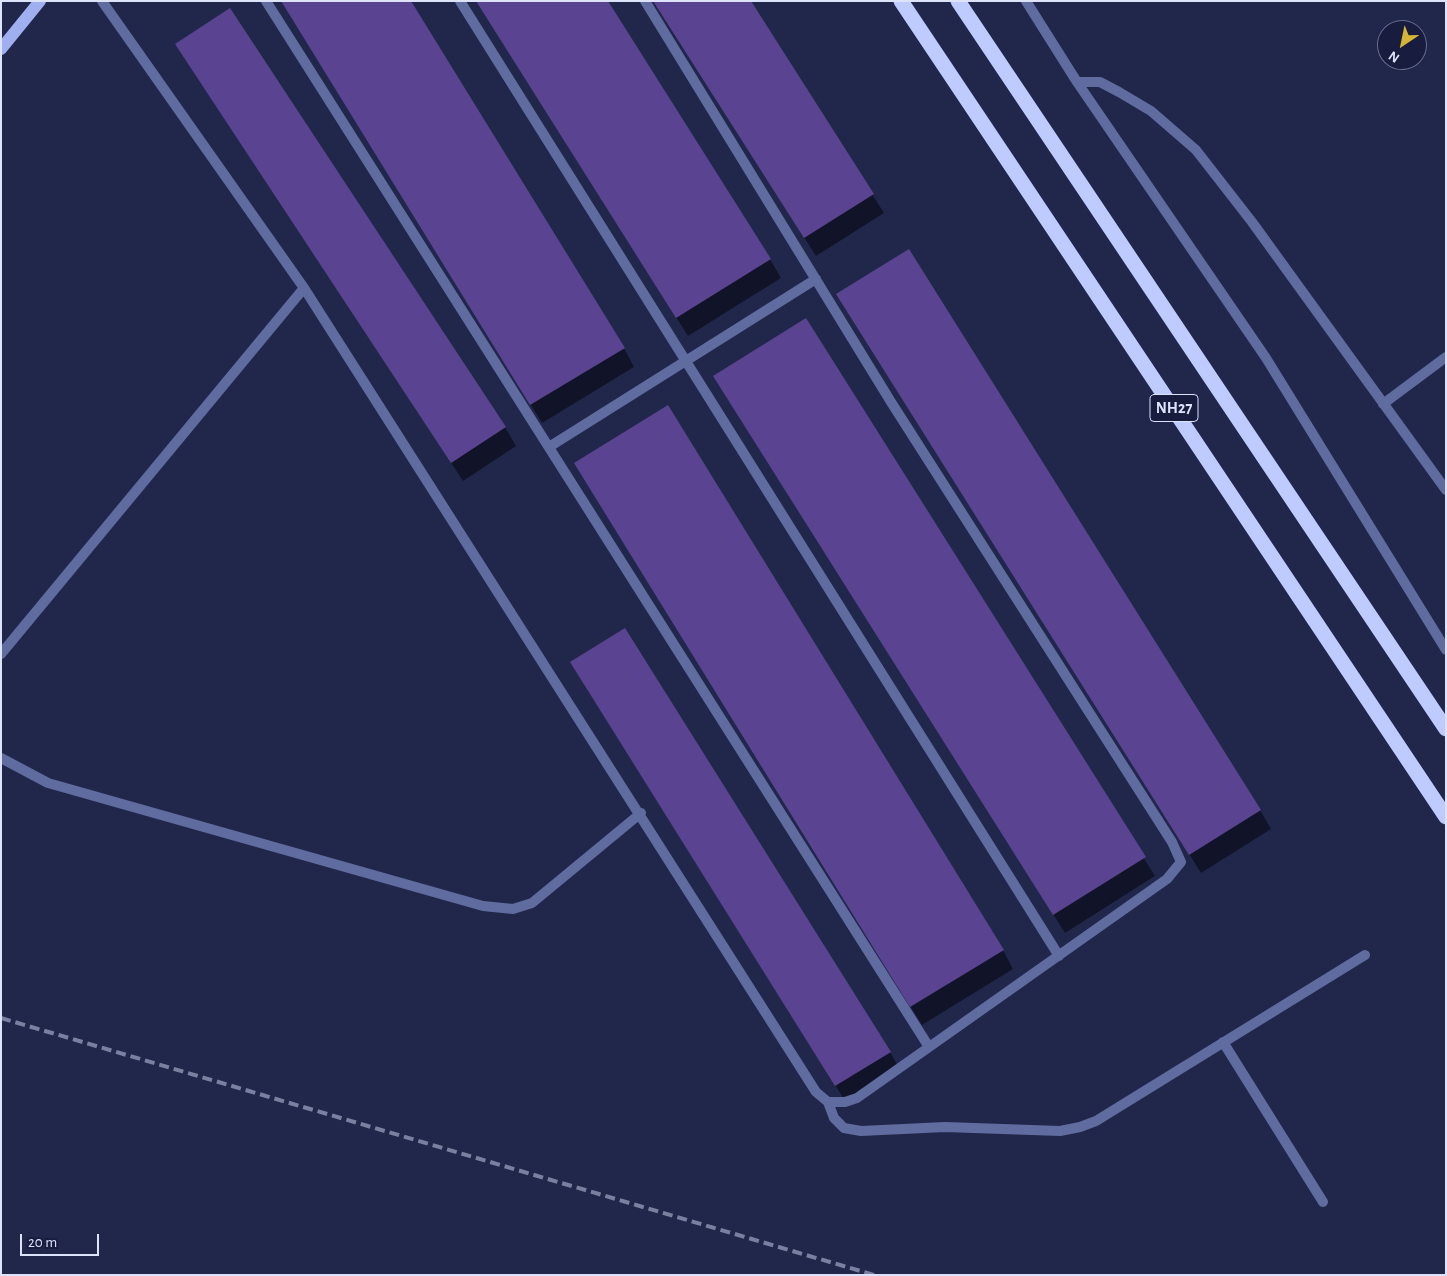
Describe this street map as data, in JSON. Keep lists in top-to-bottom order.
{
  "streets": {
    "highway": ["NH27"]
  },
  "scale_bar": "20 m",
  "north": "bottom left"
}
